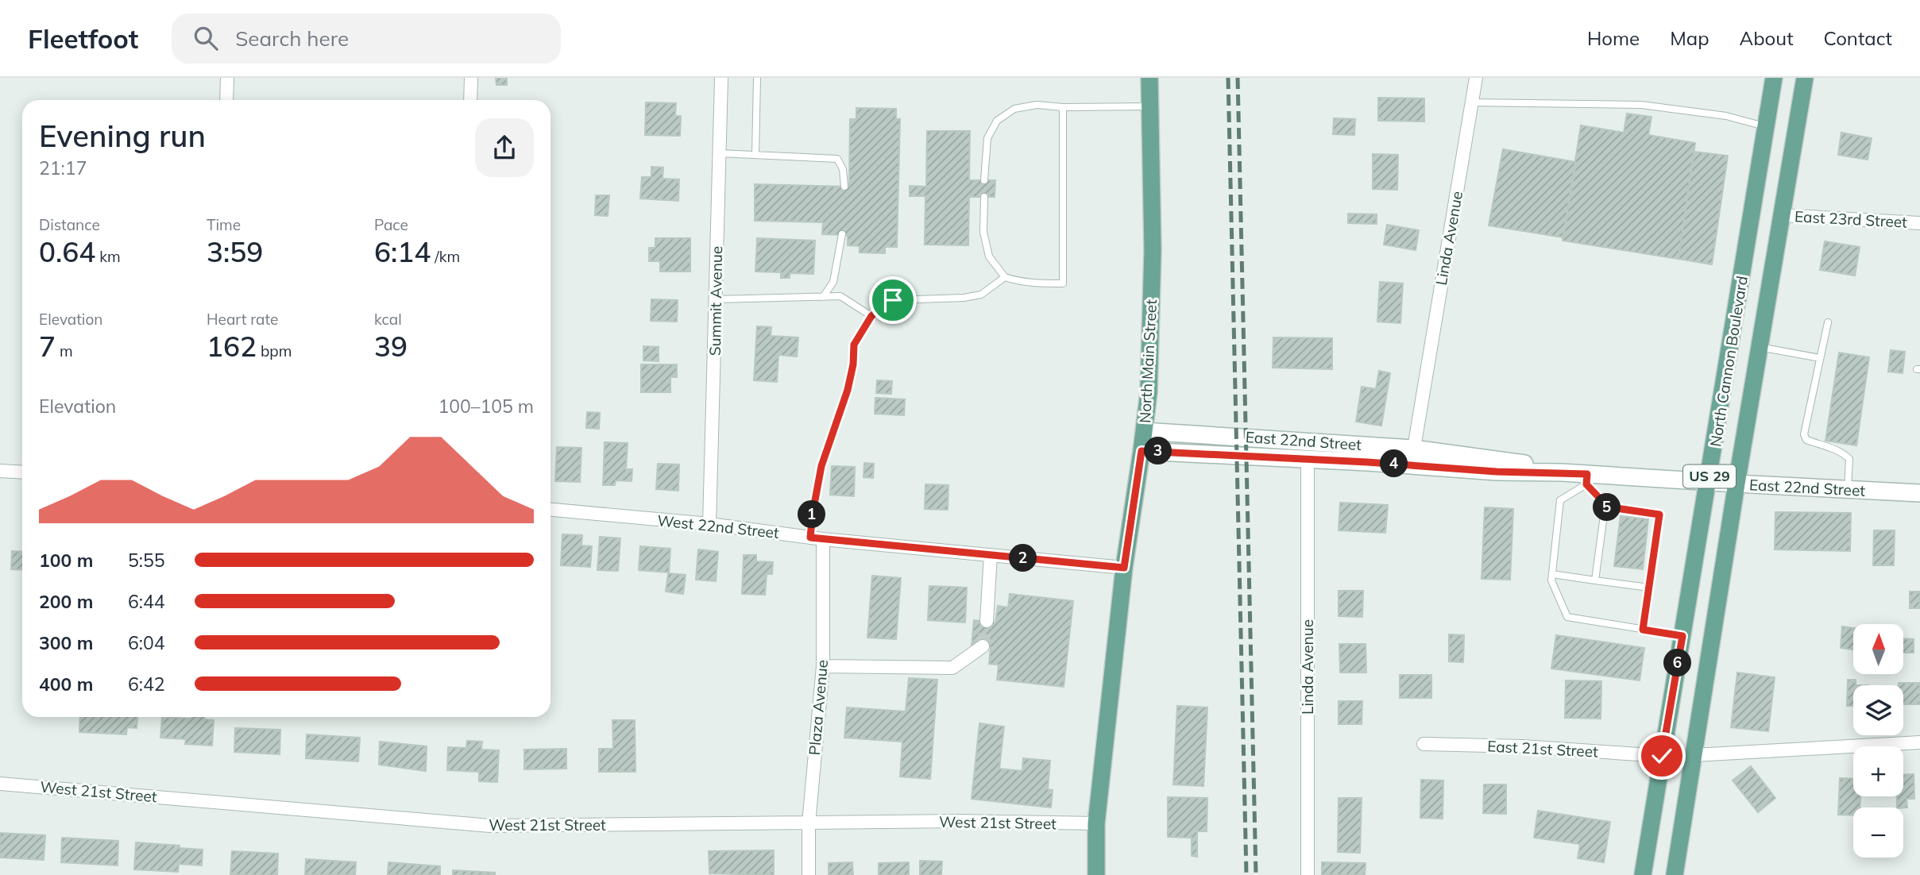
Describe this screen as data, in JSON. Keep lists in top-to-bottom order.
{
  "streets": {
    "main road": [
      "North Main Street",
      "North Cannon Boulevard",
      "East 22nd Street",
      "US 29"
    ],
    "street": [
      "East 23rd Street",
      "Linda Avenue",
      "Summit Avenue",
      "West 22nd Street",
      "Plaza Avenue",
      "East 21st Street",
      "West 21st Street"
    ]
  },
  "crossings": [
    ["East 23rd Street", "North Cannon Boulevard"],
    ["Linda Avenue", "East 22nd Street"],
    ["Summit Avenue", "West 22nd Street"],
    ["North Main Street", "East 22nd Street"],
    ["North Main Street", "West 22nd Street"],
    ["North Main Street", "West 21st Street"],
    ["North Cannon Boulevard", "East 22nd Street"],
    ["North Cannon Boulevard", "East 21st Street"],
    ["West 22nd Street", "Plaza Avenue"],
    ["Plaza Avenue", "West 21st Street"]
  ],
  "north": "top",
  "page": {
    "header": "Fleetfoot",
    "search": "Search here",
    "nav": [
      "Home",
      "Map",
      "About",
      "Contact"
    ],
    "heading": ["Evening run", "21:17"],
    "stats": [
      ["Distance", "0.64 km"],
      ["Time", "3:59"],
      ["Pace", "6:14 /km"],
      ["Elevation", "7 m"],
      ["Heart rate", "162 bpm"],
      ["kcal", "39"]
    ],
    "chart": ["Elevation", "100–105 m"],
    "pins": [
      "3",
      "4",
      "5",
      "1",
      "2",
      "6"
    ],
    "list": [
      {
        "name": "100 m",
        "note": "5:55"
      },
      {
        "name": "200 m",
        "note": "6:44"
      },
      {
        "name": "300 m",
        "note": "6:04"
      },
      {
        "name": "400 m",
        "note": "6:42"
      }
    ],
    "map_buttons": ["+", "−"]
  }
}
